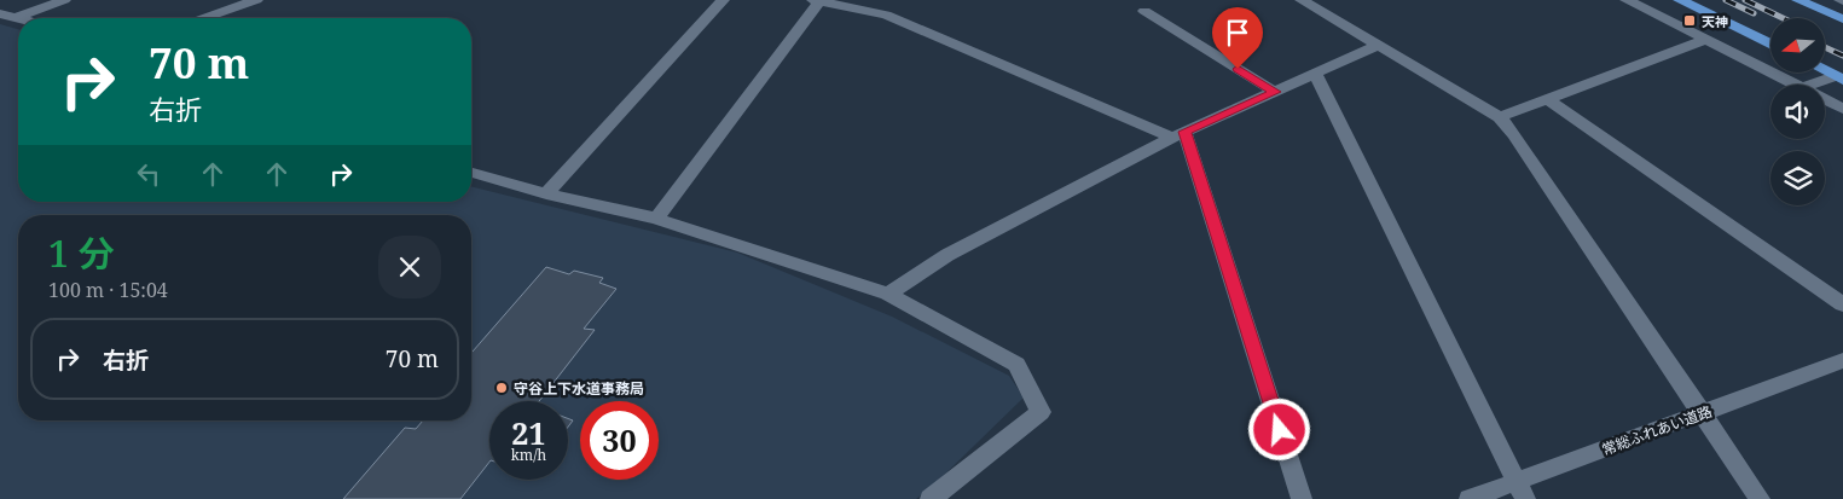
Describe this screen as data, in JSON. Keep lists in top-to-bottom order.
{
  "streets": {
    "street": ["常総ふれあい道路"]
  },
  "places": {
    "transit": ["天神"],
    "other": ["守谷上下水道事務局"]
  },
  "north": "left",
  "page": {
    "turn": ["70 m", "右折"],
    "heading": ["1 分", "100 m · 15:04"],
    "list": [
      {
        "name": "右折",
        "value": "70 m"
      }
    ],
    "speed": "21 km/h",
    "limit": "30"
  }
}
